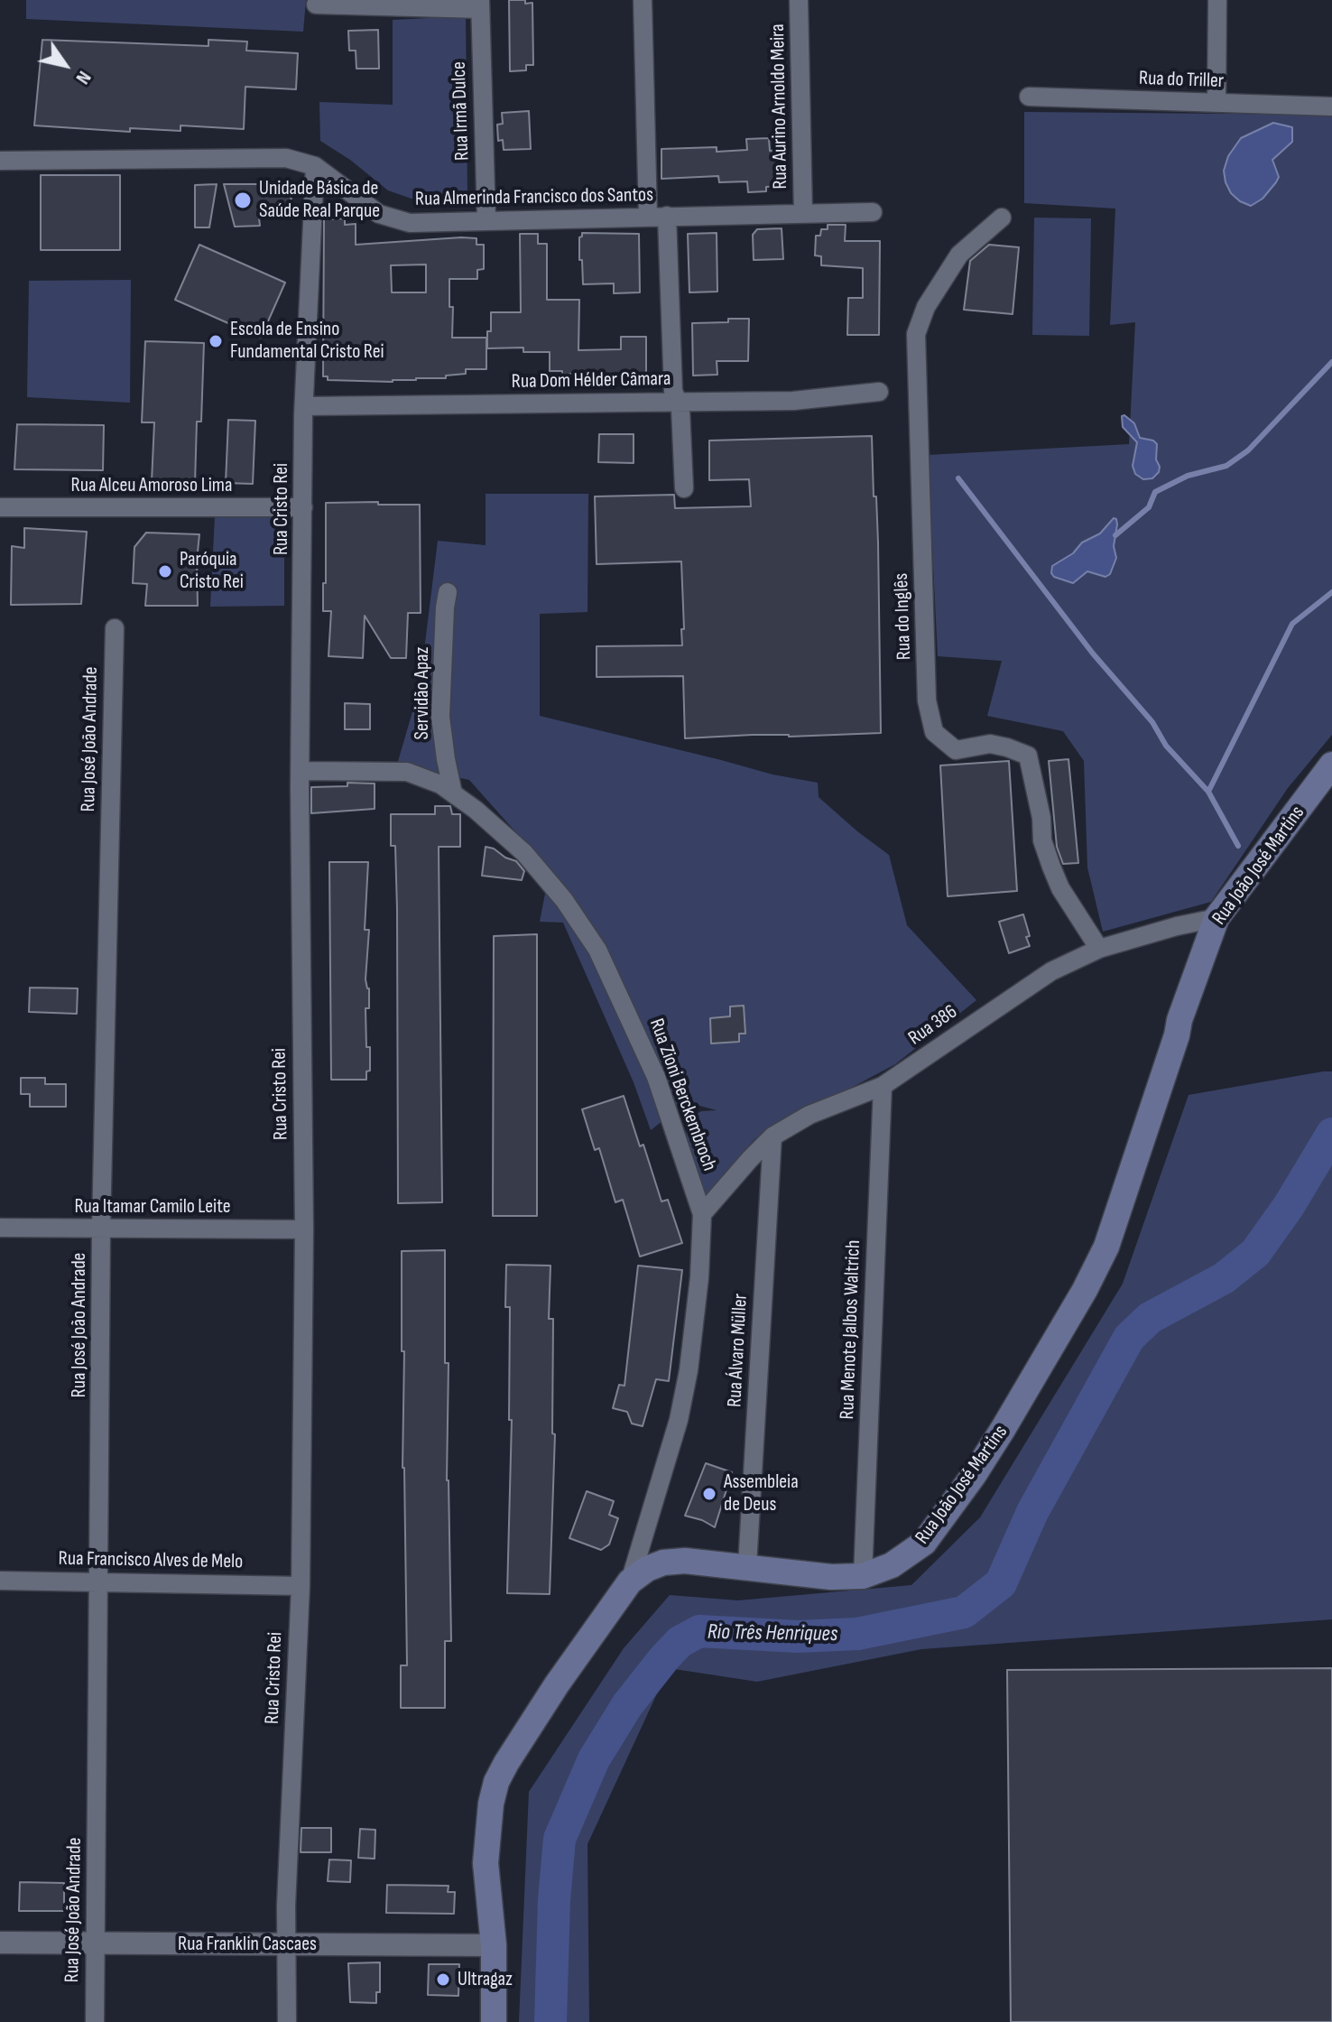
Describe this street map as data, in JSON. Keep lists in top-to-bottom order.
{
  "streets": {
    "main road": ["Rua João José Martins"],
    "street": [
      "Rua do Triller",
      "Rua Aurino Arnoldo Meira",
      "Rua Irmã Dulce",
      "Rua Almerinda Francisco dos Santos",
      "Rua Dom Hélder Câmara",
      "Rua Alceu Amoroso Lima",
      "Rua Cristo Rei",
      "Rua do Inglês",
      "Servidão Apaz",
      "Rua José João Andrade",
      "Rua 386",
      "Rua Zioni Berckembroch",
      "Rua Itamar Camilo Leite",
      "Rua Menote Jalbos Waltrich",
      "Rua Álvaro Müller",
      "Rua Francisco Alves de Melo",
      "Rua Franklin Cascaes"
    ]
  },
  "crossings": [
    ["Rua Aurino Arnoldo Meira", "Rua Almerinda Francisco dos Santos"],
    ["Rua Irmã Dulce", "Rua Almerinda Francisco dos Santos"],
    ["Rua Almerinda Francisco dos Santos", "Rua Cristo Rei"],
    ["Rua Dom Hélder Câmara", "Rua Cristo Rei"],
    ["Rua Alceu Amoroso Lima", "Rua Cristo Rei"],
    ["Rua Cristo Rei", "Rua Zioni Berckembroch"],
    ["Rua Cristo Rei", "Rua Itamar Camilo Leite"],
    ["Rua Cristo Rei", "Rua Francisco Alves de Melo"],
    ["Rua Cristo Rei", "Rua Franklin Cascaes"],
    ["Rua do Inglês", "Rua 386"],
    ["Servidão Apaz", "Rua Zioni Berckembroch"],
    ["Rua José João Andrade", "Rua Itamar Camilo Leite"],
    ["Rua José João Andrade", "Rua Francisco Alves de Melo"],
    ["Rua José João Andrade", "Rua Franklin Cascaes"],
    ["Rua João José Martins", "Rua 386"],
    ["Rua João José Martins", "Rua Zioni Berckembroch"],
    ["Rua João José Martins", "Rua Menote Jalbos Waltrich"],
    ["Rua João José Martins", "Rua Álvaro Müller"],
    ["Rua João José Martins", "Rua Franklin Cascaes"],
    ["Rua 386", "Rua Zioni Berckembroch"],
    ["Rua 386", "Rua Menote Jalbos Waltrich"],
    ["Rua 386", "Rua Álvaro Müller"]
  ],
  "water": ["Rio Três Henriques"],
  "places": [
    "Unidade Básica de Saúde Real Parque",
    "Escola de Ensino Fundamental Cristo Rei",
    "Paróquia Cristo Rei",
    "Assembleia de Deus",
    "Ultragaz"
  ],
  "north": "bottom right"
}
